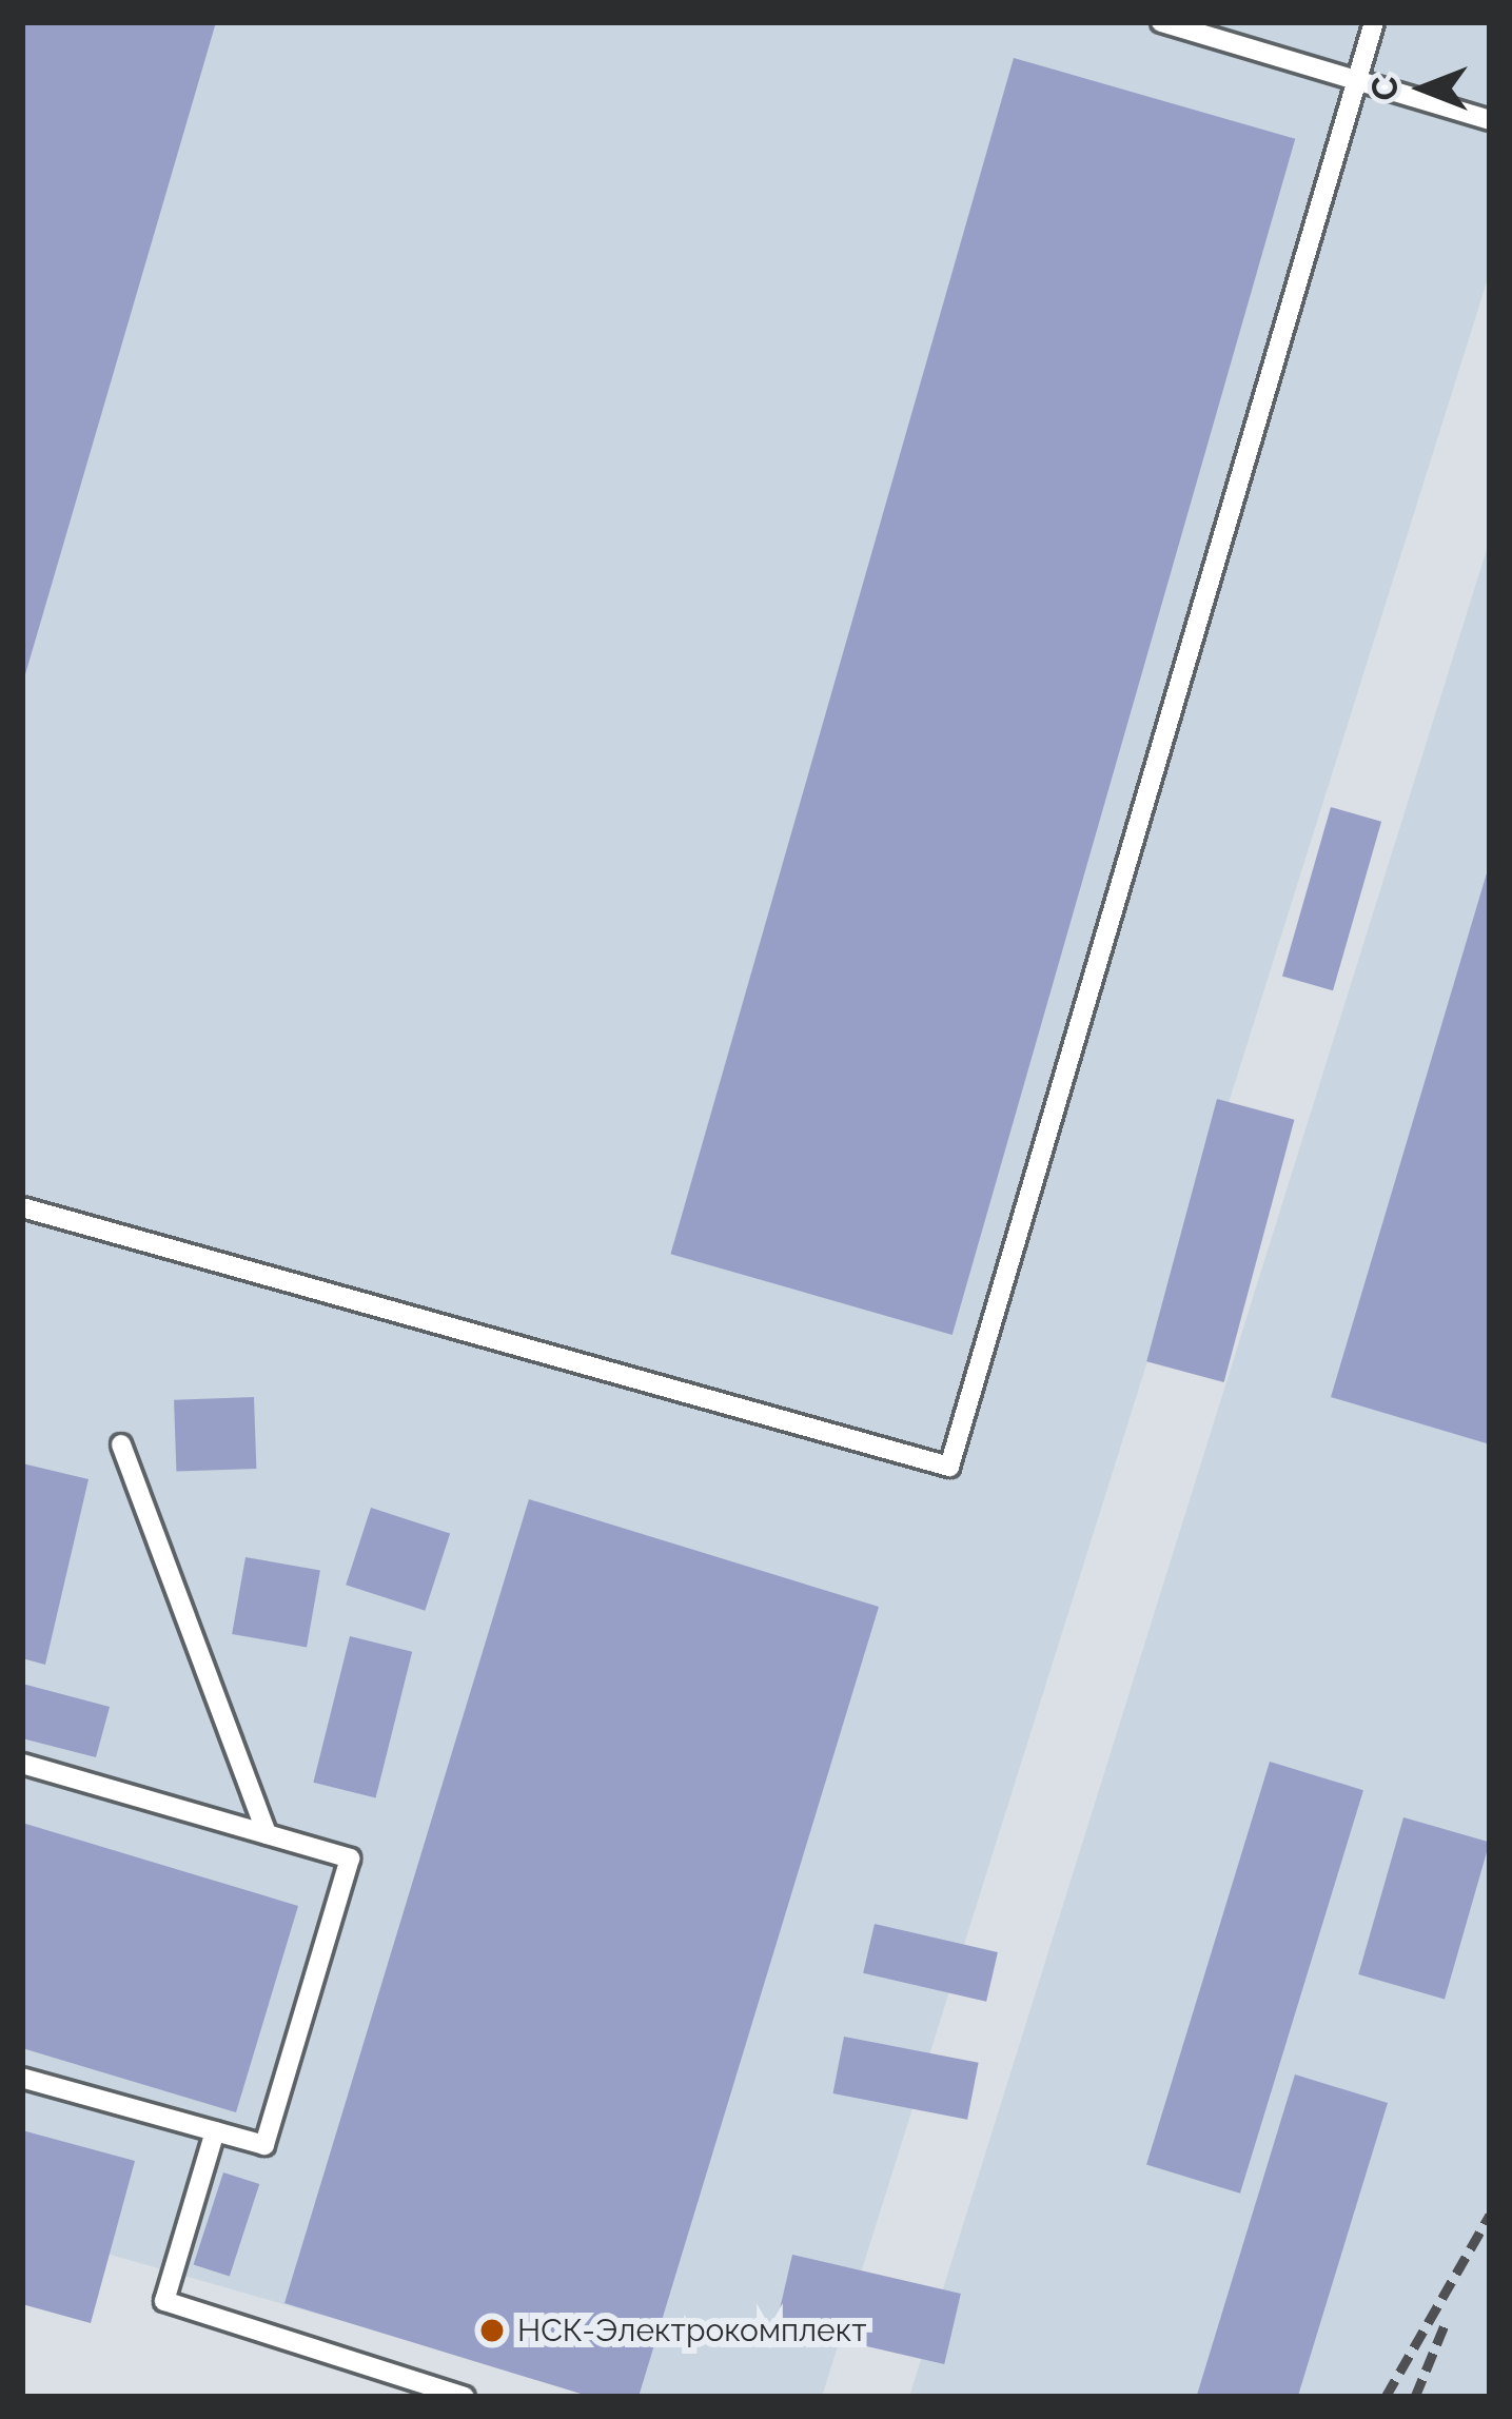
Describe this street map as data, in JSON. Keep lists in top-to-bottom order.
{
  "places": ["НСК-Электрокомплект"],
  "north": "left"
}
